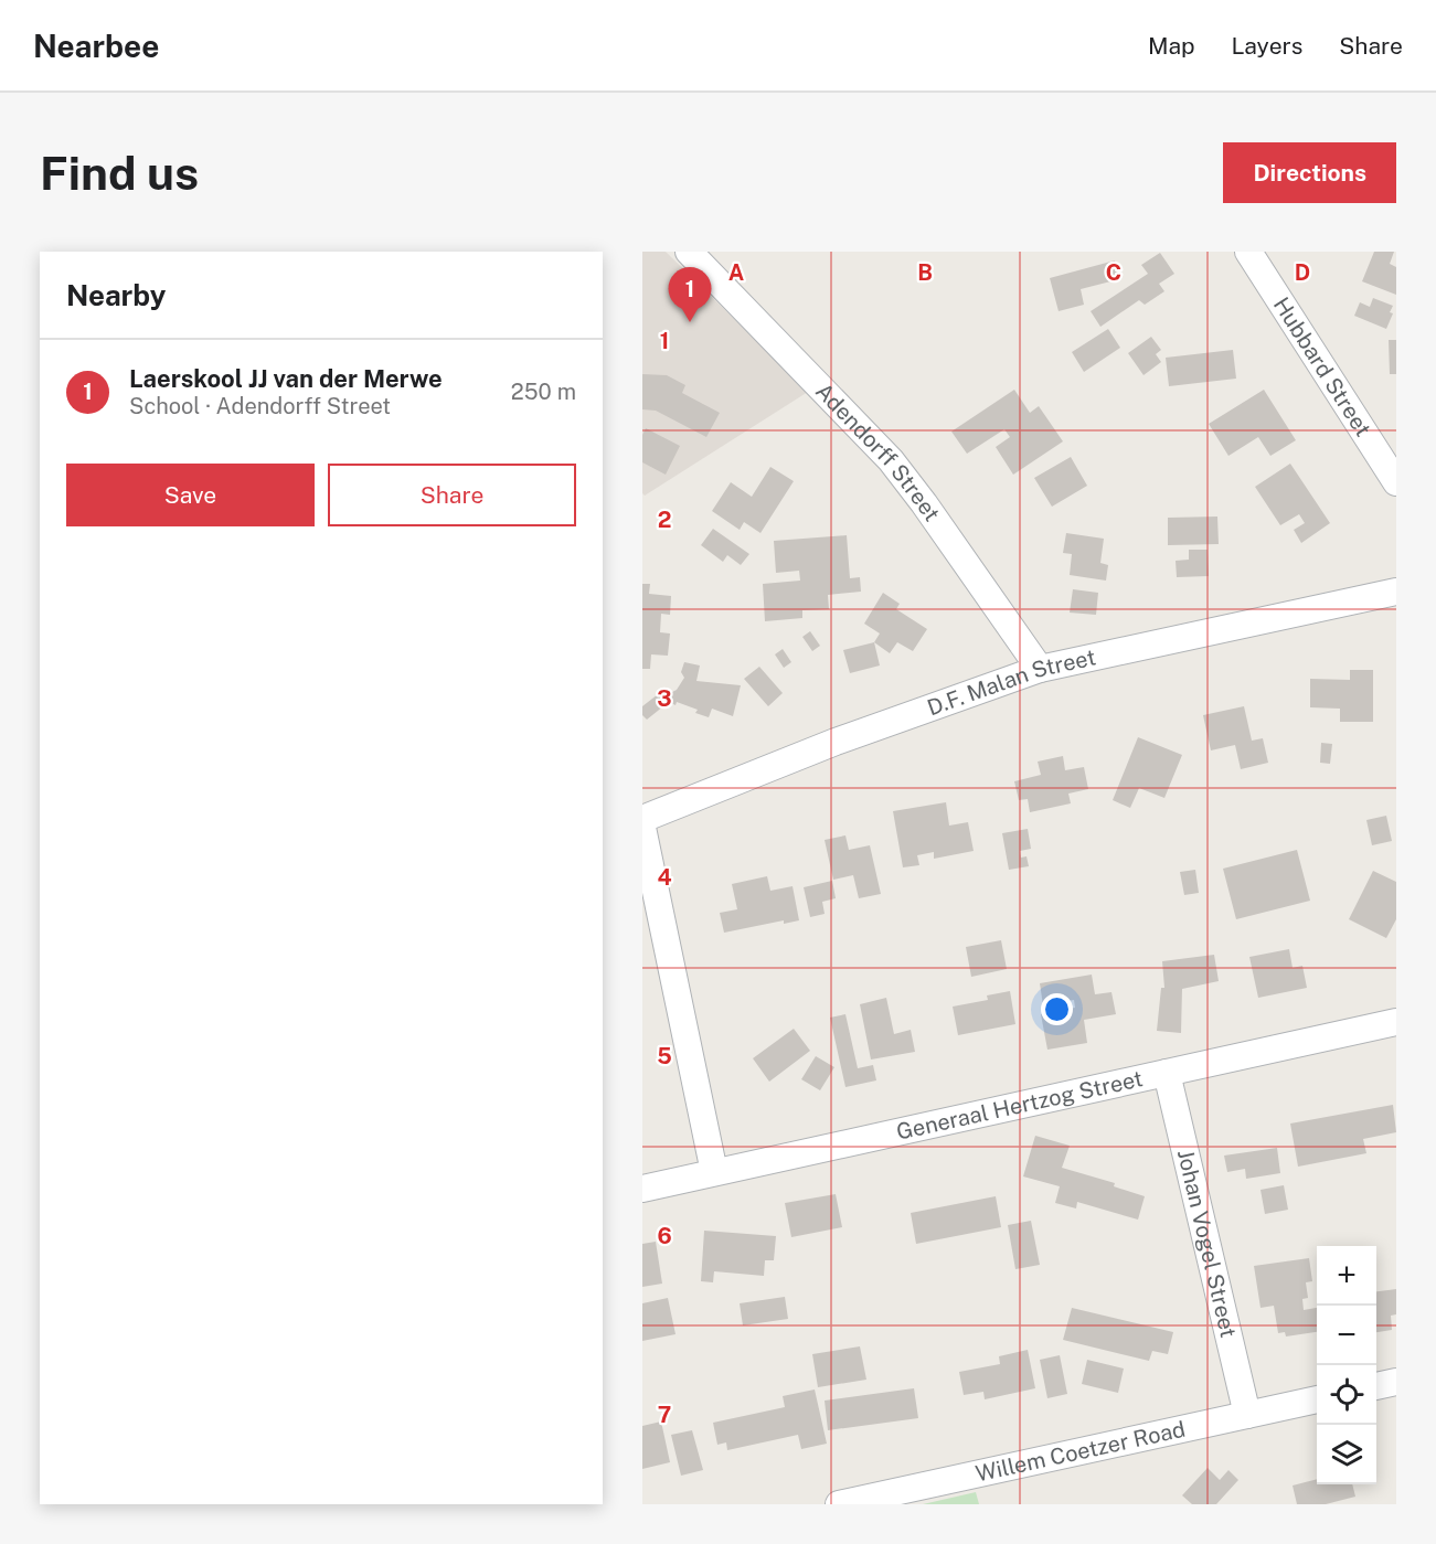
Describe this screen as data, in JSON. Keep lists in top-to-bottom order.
{
  "streets": {
    "street": [
      "Hubbard Street",
      "Adendorff Street",
      "D.F. Malan Street",
      "Generaal Hertzog Street",
      "Johan Vogel Street",
      "Willem Coetzer Road"
    ]
  },
  "crossings": [
    ["Adendorff Street", "D.F. Malan Street"],
    ["Generaal Hertzog Street", "Johan Vogel Street"],
    ["Johan Vogel Street", "Willem Coetzer Road"]
  ],
  "page": {
    "header": "Nearbee",
    "nav": ["Map", "Layers", "Share"],
    "buttons": [
      "Directions",
      ["Save", "Share"]
    ],
    "title": "Find us",
    "heading": "Nearby",
    "pins": "1",
    "list": [
      {
        "mark": "1",
        "name": "Laerskool JJ van der Merwe",
        "note": "School · Adendorff Street",
        "value": "250 m"
      }
    ],
    "map_buttons": ["+", "−"]
  },
  "grid": {
    "columns": [
      "A",
      "B",
      "C",
      "D"
    ],
    "rows": [
      "1",
      "2",
      "3",
      "4",
      "5",
      "6",
      "7"
    ]
  }
}
